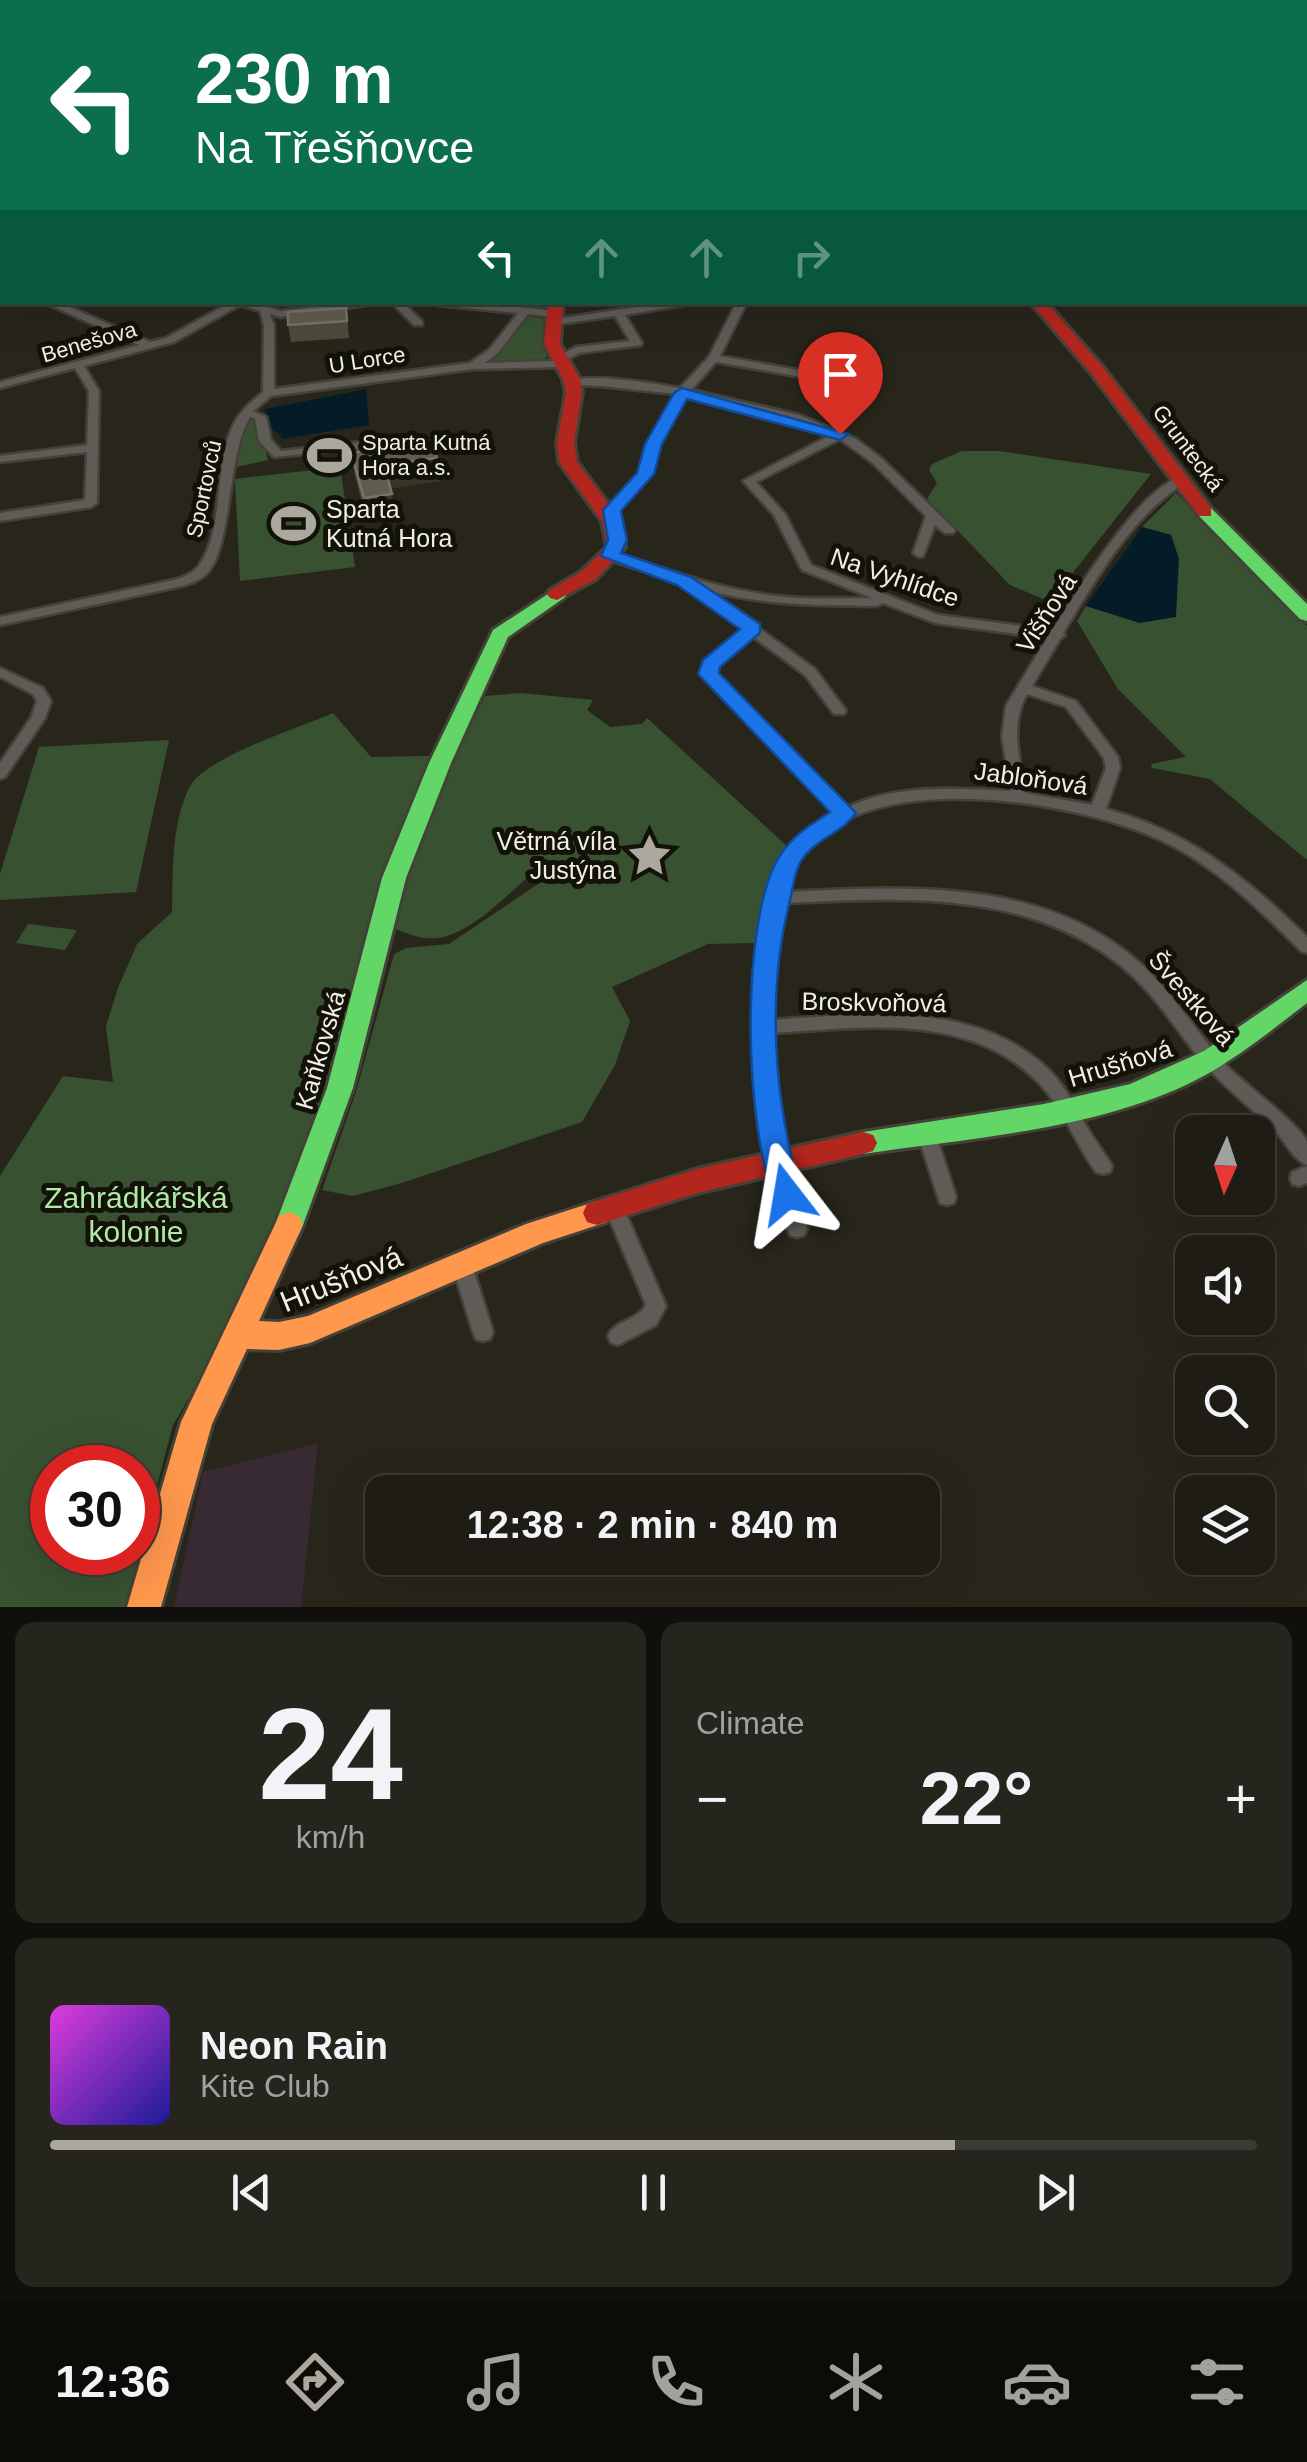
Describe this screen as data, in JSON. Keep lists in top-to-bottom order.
{
  "streets": {
    "street": [
      "Benešova",
      "U Lorce",
      "Gruntecká",
      "Sportovců",
      "Na Vyhlídce",
      "Višňová",
      "Jabloňová",
      "Švestková",
      "Broskvoňová",
      "Kaňkovská",
      "Hrušňová"
    ]
  },
  "crossings": [
    ["U Lorce", "Sportovců"],
    ["Gruntecká", "Višňová"],
    ["Na Vyhlídce", "Višňová"],
    ["Višňová", "Jabloňová"],
    ["Jabloňová", "Švestková"],
    ["Jabloňová", "Broskvoňová"],
    ["Jabloňová", "Hrušňová"],
    ["Švestková", "Hrušňová"],
    ["Broskvoňová", "Hrušňová"],
    ["Kaňkovská", "Hrušňová"]
  ],
  "parks": ["Zahrádkářská kolonie"],
  "places": {
    "sports": ["Sparta Kutná Hora a.s.", "Sparta Kutná Hora"],
    "place": ["Větrná víla Justýna"]
  },
  "north": "bottom",
  "page": {
    "turn": ["230 m", "Na Třešňovce"],
    "limit": "30",
    "trip": "12:38 · 2 min · 840 m",
    "tile": [
      ["24", "km/h"],
      "Climate"
    ],
    "heat": ["−", "22°", "+"],
    "song": ["Neon Rain", "Kite Club"],
    "tabs": "12:36"
  }
}
